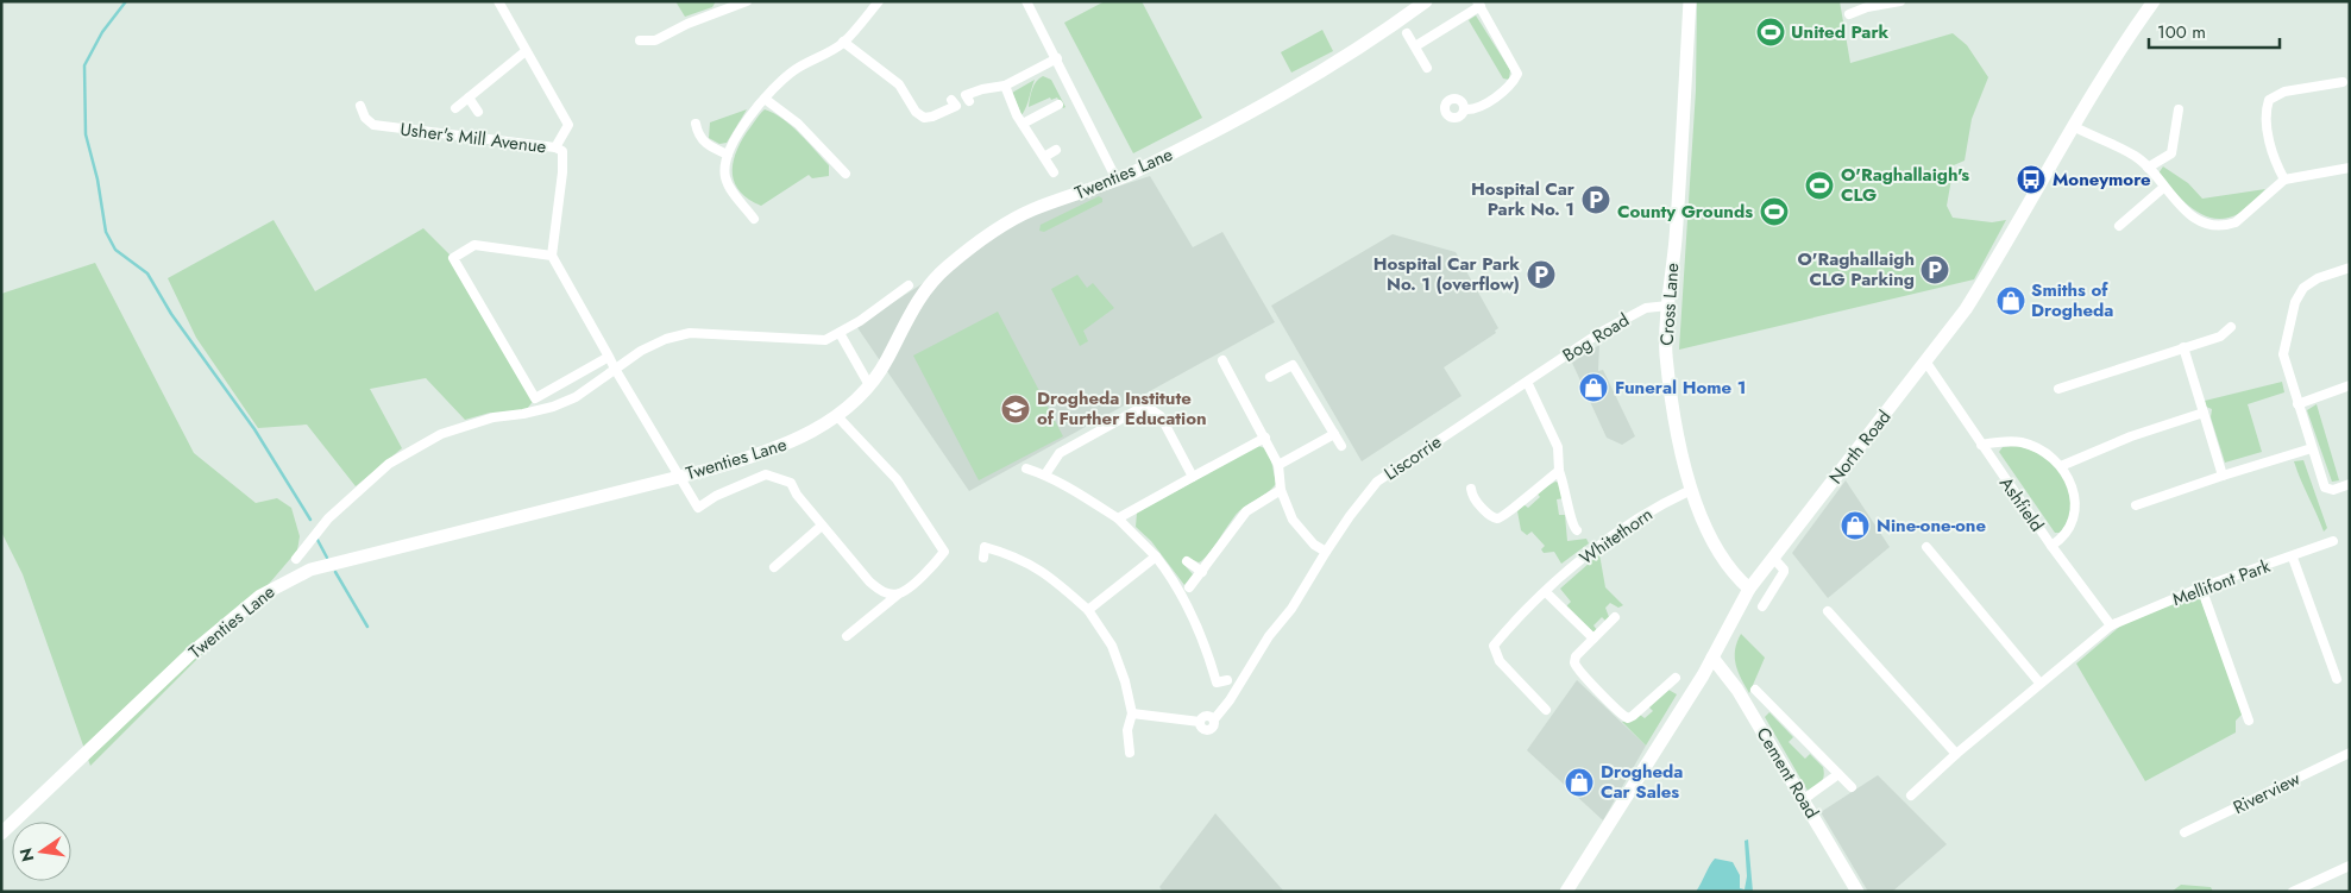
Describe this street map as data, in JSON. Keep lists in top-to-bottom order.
{
  "streets": {
    "street": [
      "Usher's Mill Avenue",
      "Twenties Lane",
      "Cross Lane",
      "Bog Road",
      "North Road",
      "Liscorrie",
      "Ashfield",
      "Whitethorn",
      "Mellifont Park",
      "Cement Road",
      "Riverview"
    ]
  },
  "crossings": [
    ["Cross Lane", "Bog Road"],
    ["Cross Lane", "North Road"],
    ["Cross Lane", "Whitethorn"],
    ["Bog Road", "Liscorrie"],
    ["North Road", "Ashfield"],
    ["North Road", "Cement Road"]
  ],
  "places": {
    "sports": ["United Park", "O'Raghallaigh's CLG", "County Grounds"],
    "bus stop": ["Moneymore"],
    "parking": ["Hospital Car Park No. 1", "O'Raghallaigh CLG Parking", "Hospital Car Park No. 1 (overflow)"],
    "shop": [
      "Smiths of Drogheda",
      "Funeral Home 1",
      "Nine-one-one",
      "Drogheda Car Sales"
    ],
    "school or university": ["Drogheda Institute of Further Education"]
  },
  "scale_bar": "100 m",
  "north": "left"
}
